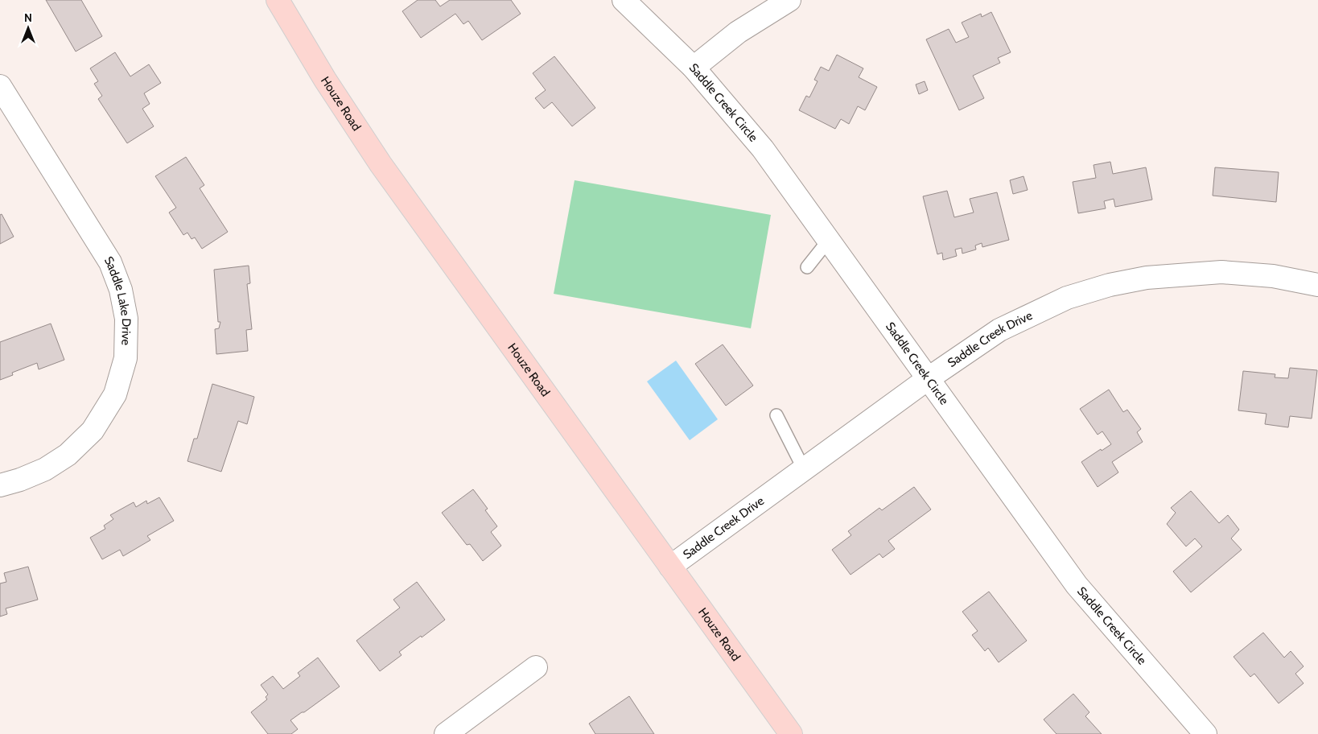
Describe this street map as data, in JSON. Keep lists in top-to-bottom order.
{
  "streets": {
    "main road": ["Houze Road"],
    "street": ["Saddle Creek Circle", "Saddle Lake Drive", "Saddle Creek Drive"]
  },
  "crossings": [
    ["Saddle Creek Circle", "Saddle Creek Drive"],
    ["Houze Road", "Saddle Creek Drive"]
  ],
  "north": "top"
}
